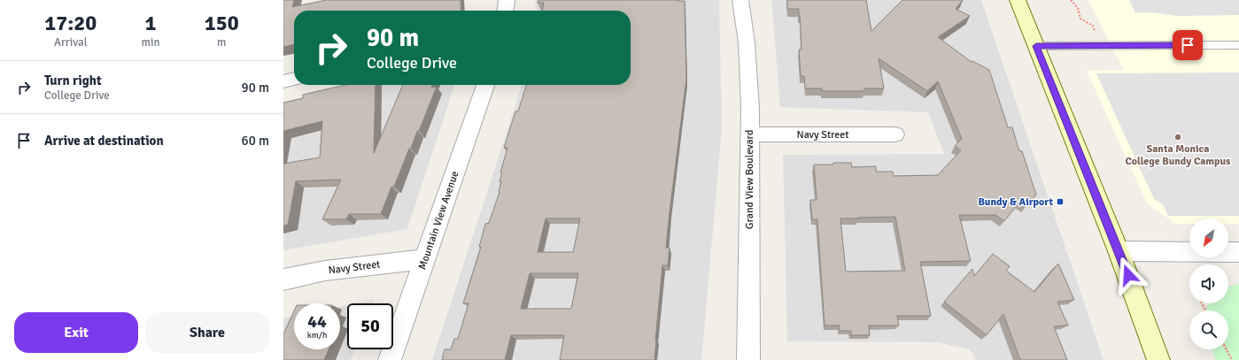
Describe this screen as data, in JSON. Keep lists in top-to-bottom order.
{
  "streets": {
    "street": ["Navy Street", "Grand View Boulevard", "Mountain View Avenue"]
  },
  "crossings": [
    ["Navy Street", "Grand View Boulevard"],
    ["Navy Street", "Mountain View Avenue"]
  ],
  "places": {
    "other": ["Santa Monica College Bundy Campus"],
    "transit": ["Bundy & Airport"]
  },
  "north": "bottom left",
  "page": {
    "eta": [
      "17:20",
      "Arrival",
      "1",
      "min",
      "150",
      "m"
    ],
    "turn": ["90 m", "College Drive"],
    "list": [
      {
        "name": "Turn right",
        "note": "College Drive",
        "value": "90 m"
      },
      {
        "name": "Arrive at destination",
        "value": "60 m"
      }
    ],
    "speed": "44 km/h",
    "limit": "50",
    "buttons": ["Exit", "Share"]
  }
}
